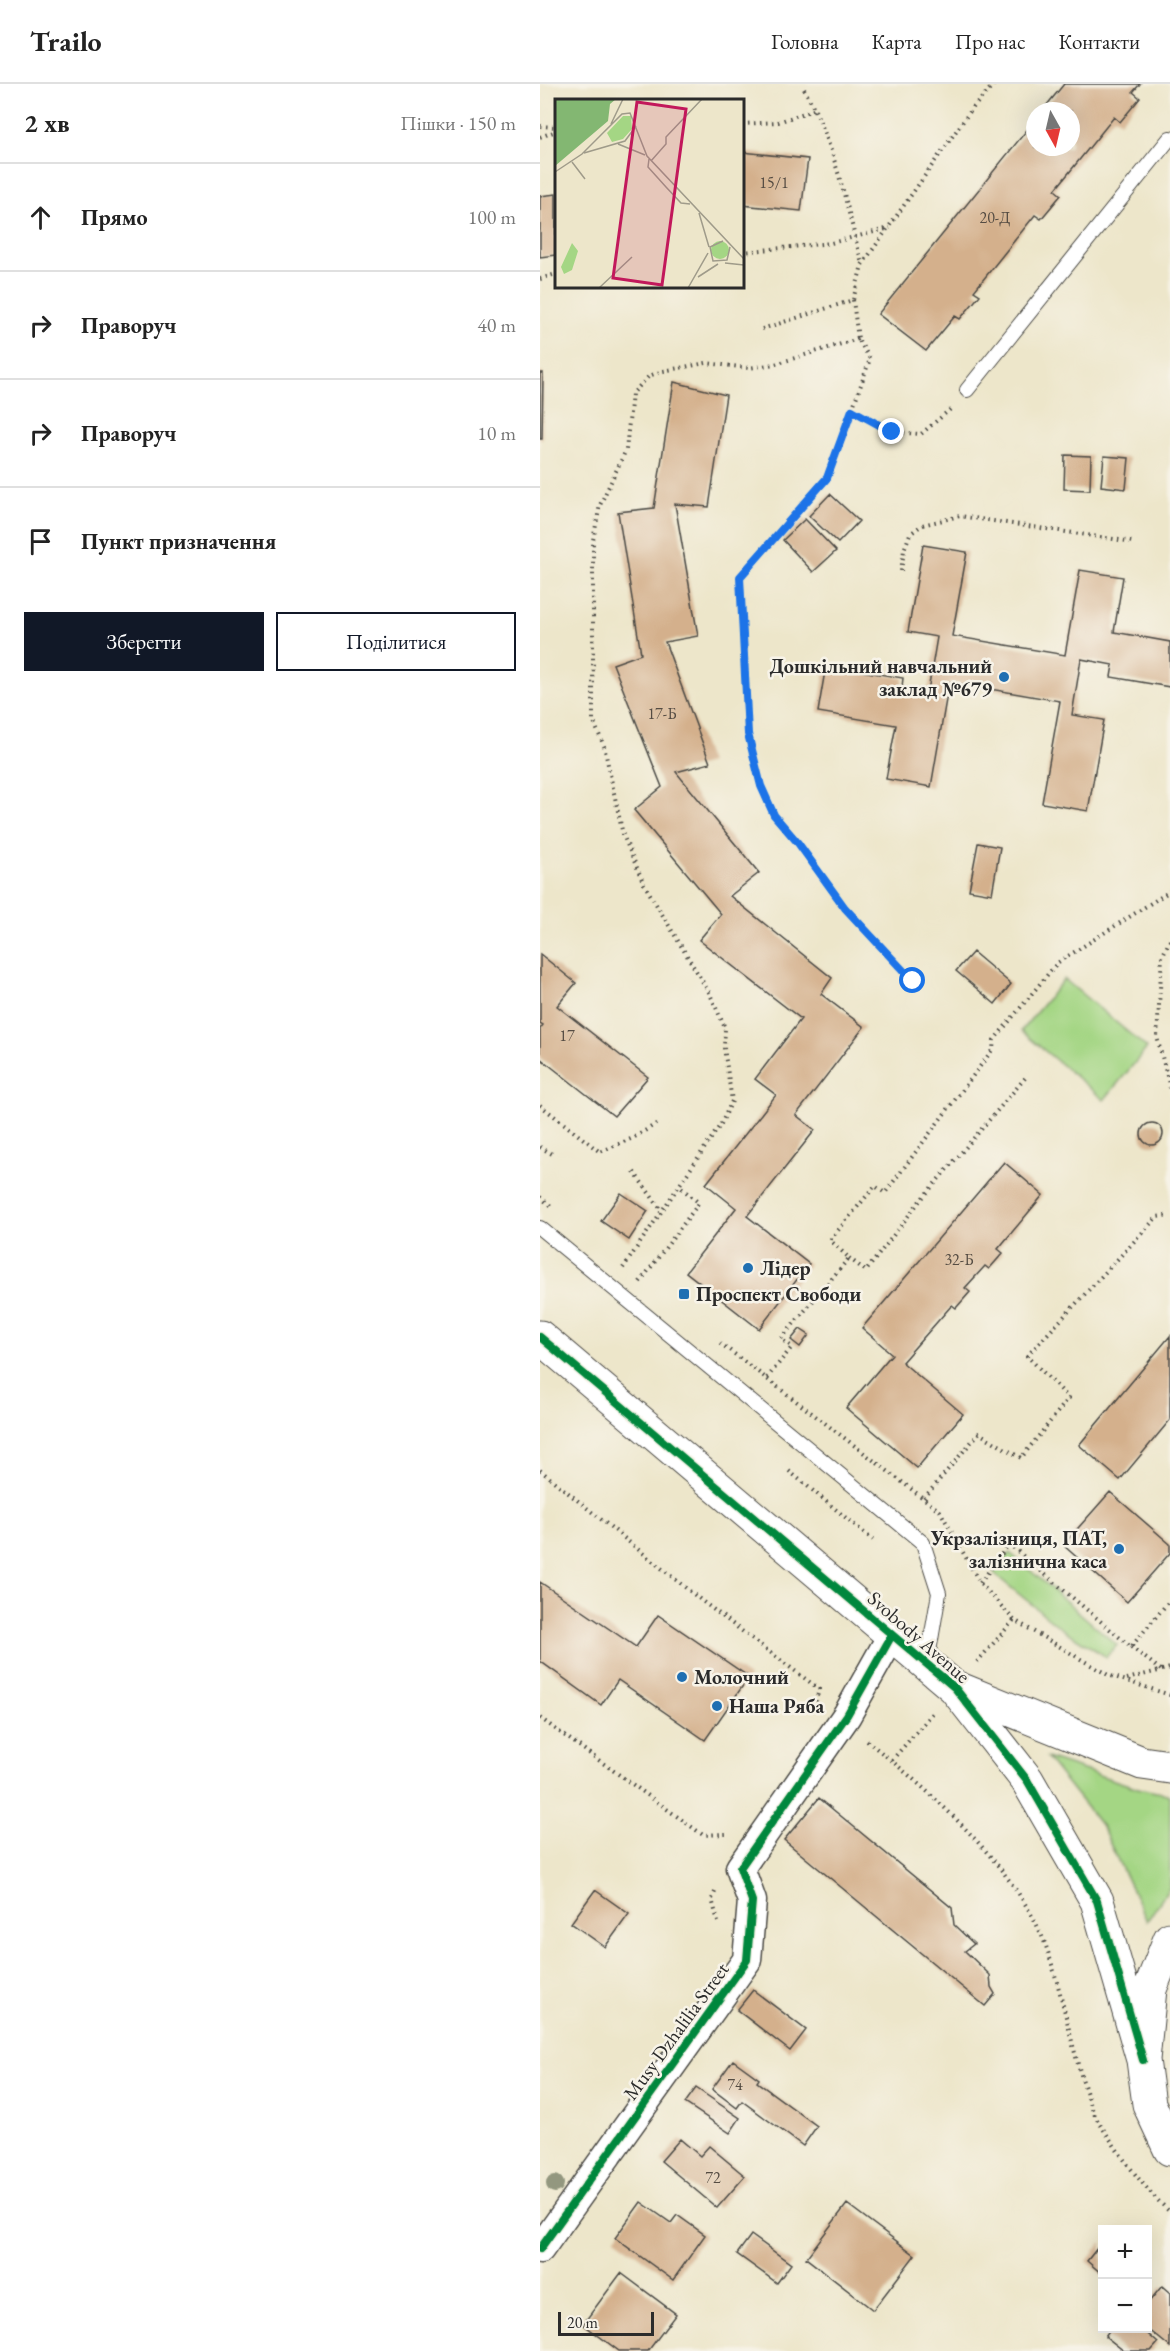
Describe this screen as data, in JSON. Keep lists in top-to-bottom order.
{
  "streets": {
    "street": ["Svobody Avenue", "Musy Dzhalilia Street"]
  },
  "crossings": [
    ["Svobody Avenue", "Musy Dzhalilia Street"]
  ],
  "places": {
    "other": [
      "Дошкільний навчальний заклад №679",
      "Лідер",
      "Укрзалізниця, ПАТ, залізнична каса",
      "Молочний",
      "Наша Ряба"
    ],
    "transit": ["Проспект Свободи"]
  },
  "house_numbers": [
    "15/1",
    "20-Д",
    "17-Б",
    "17",
    "32-Б",
    "74",
    "72"
  ],
  "scale_bar": "20 m",
  "north": "bottom",
  "page": {
    "header": "Trailo",
    "nav": [
      "Головна",
      "Карта",
      "Про нас",
      "Контакти"
    ],
    "heading": ["2 хв", "Пішки · 150 m"],
    "list": [
      ["Прямо", "100 m"],
      ["Праворуч", "40 m"],
      ["Праворуч", "10 m"],
      "Пункт призначення"
    ],
    "buttons": ["Зберегти", "Поділитися"],
    "map_buttons": ["+", "−"],
    "scale": "20 m"
  }
}
